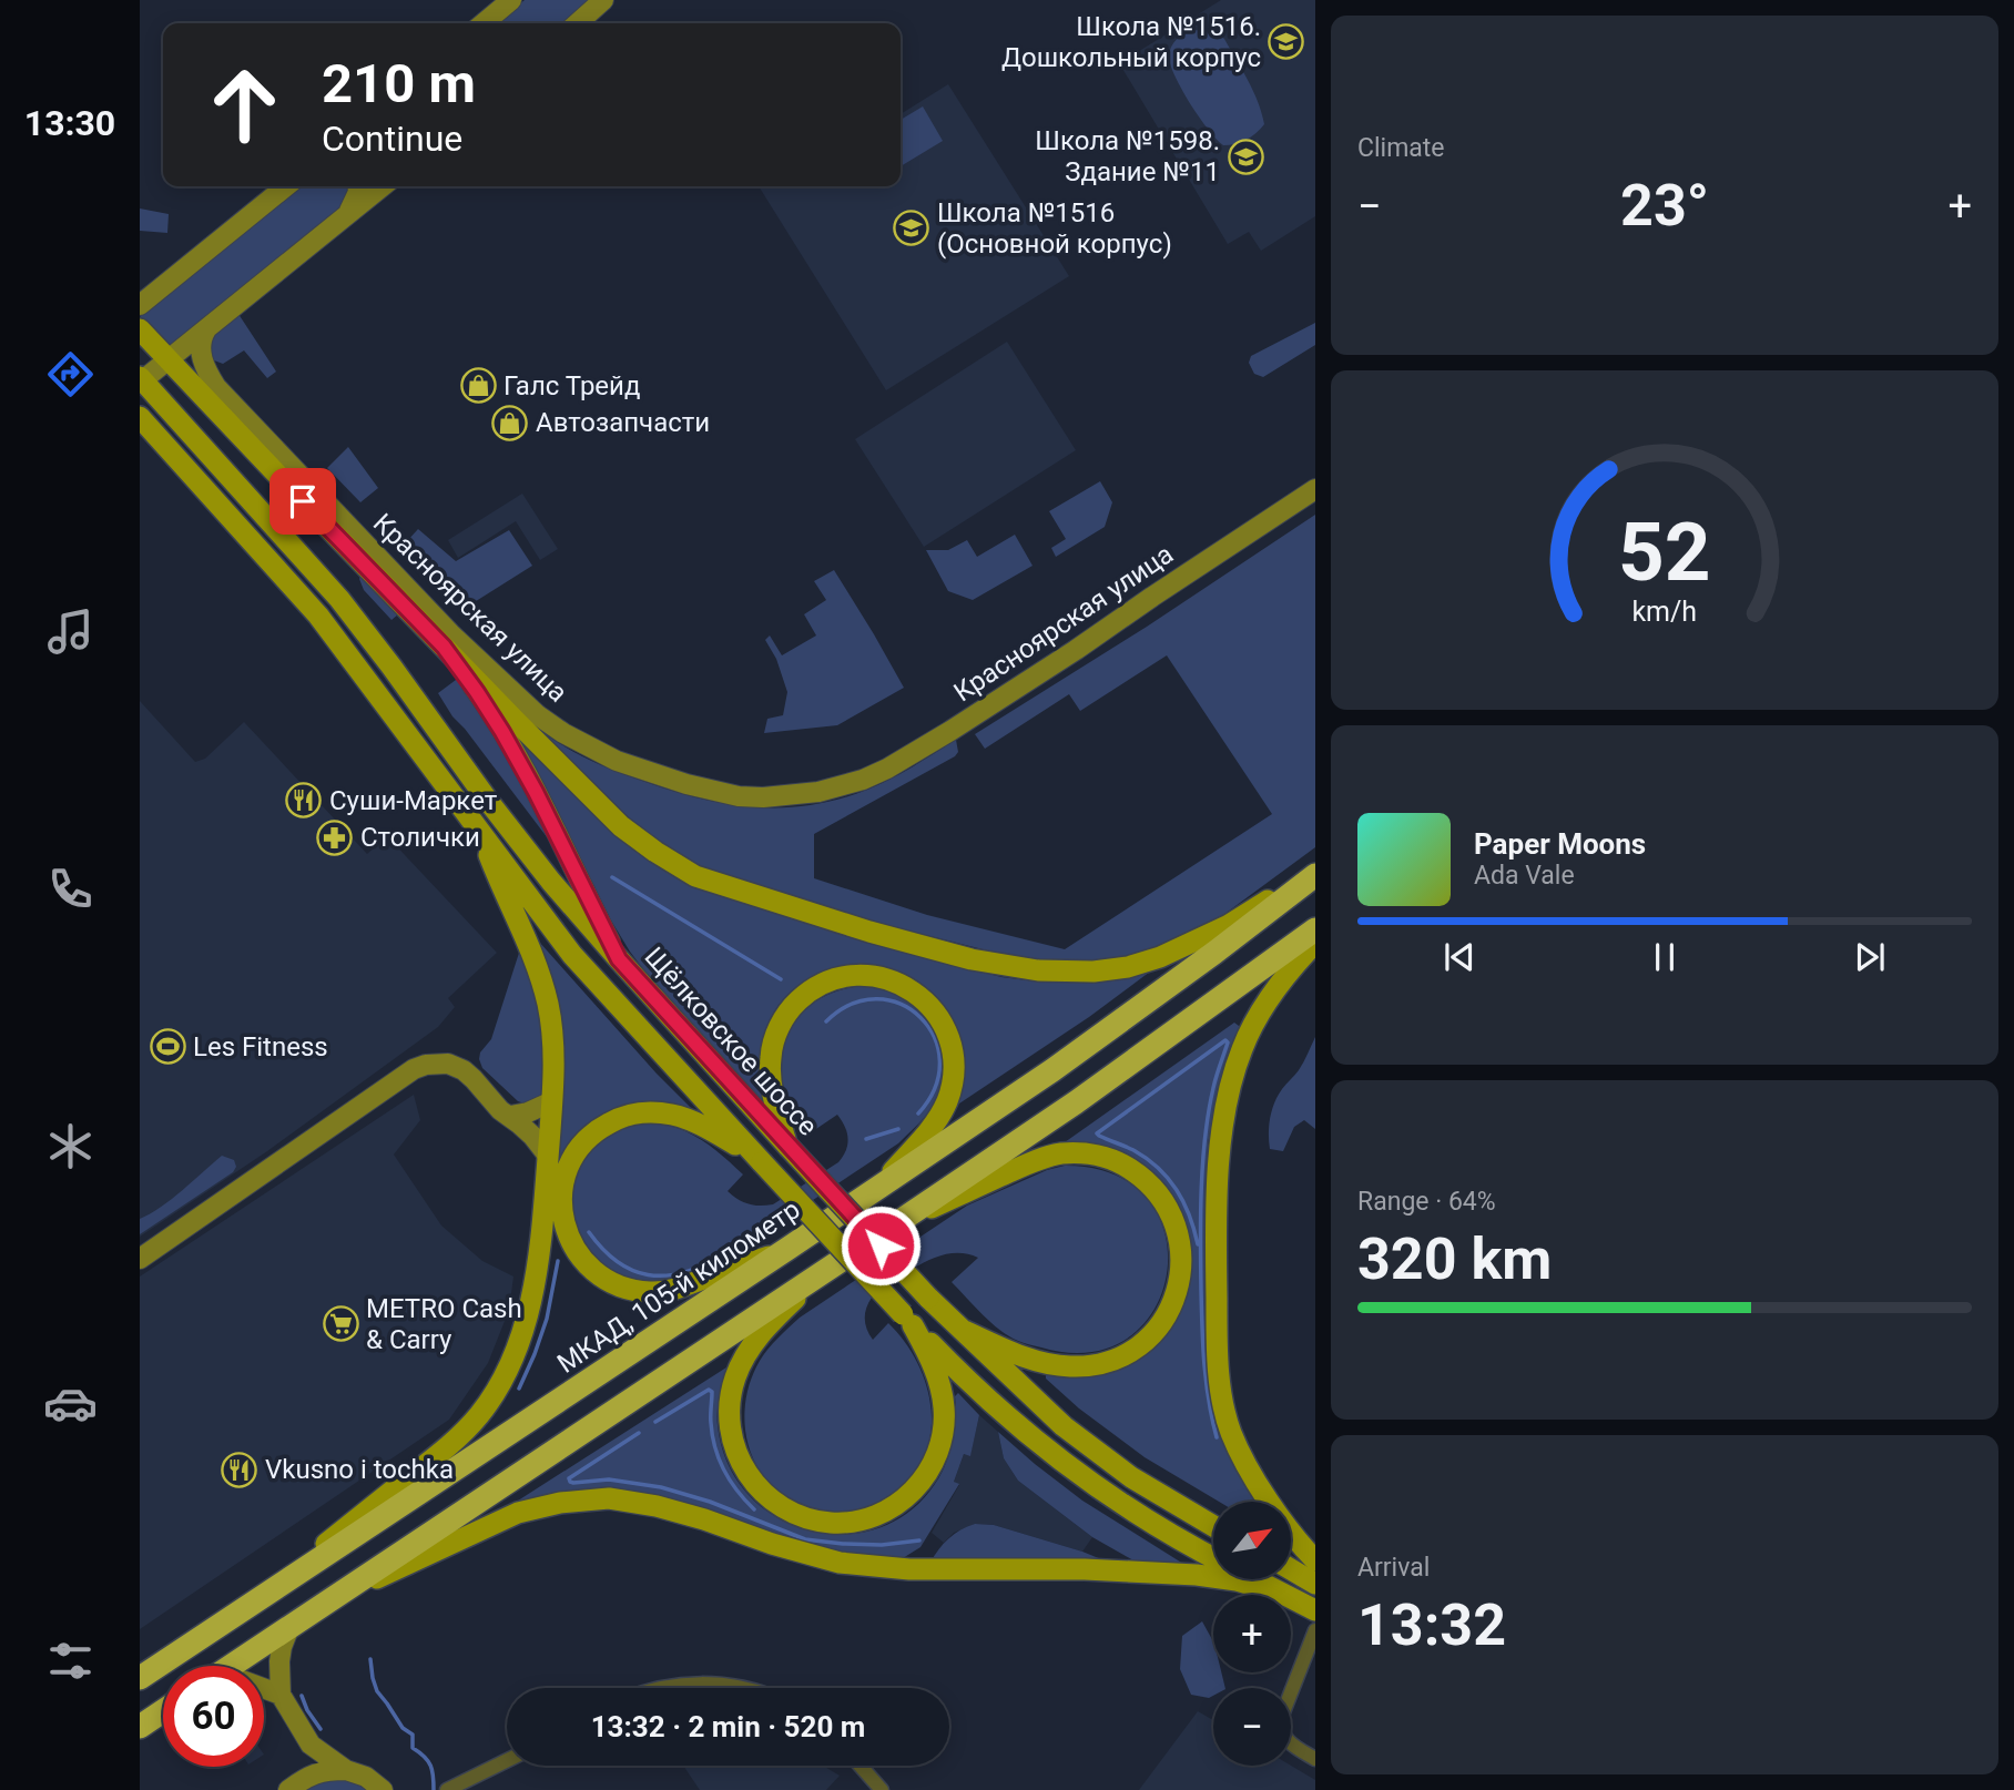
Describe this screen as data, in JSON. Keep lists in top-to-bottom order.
{
  "streets": {
    "highway": ["МКАД, 105-й километр"],
    "main road": ["Щёлковское шоссе"],
    "street": ["Красноярская улица"]
  },
  "places": {
    "school or university": ["Школа №1516. Дошкольный корпус", "Школа №1598. Здание №11", "Школа №1516 (Основной корпус)"],
    "shop": ["Галс Трейд", "Автозапчасти"],
    "restaurant": ["Суши-Маркет", "Vkusno i tochka"],
    "pharmacy": ["Столички"],
    "sports": ["Les Fitness"],
    "supermarket": ["METRO Cash & Carry"]
  },
  "north": "top right",
  "page": {
    "tabs": "13:30",
    "tile": [
      "Climate",
      ["Range · 64%", "320 km"],
      ["Arrival", "13:32"]
    ],
    "turn": ["210 m", "Continue"],
    "heat": ["−", "23°", "+"],
    "song": ["Paper Moons", "Ada Vale"],
    "map_buttons": ["+", "−"],
    "limit": "60",
    "trip": "13:32 · 2 min · 520 m",
    "gauge": ["52", "km/h"]
  }
}
